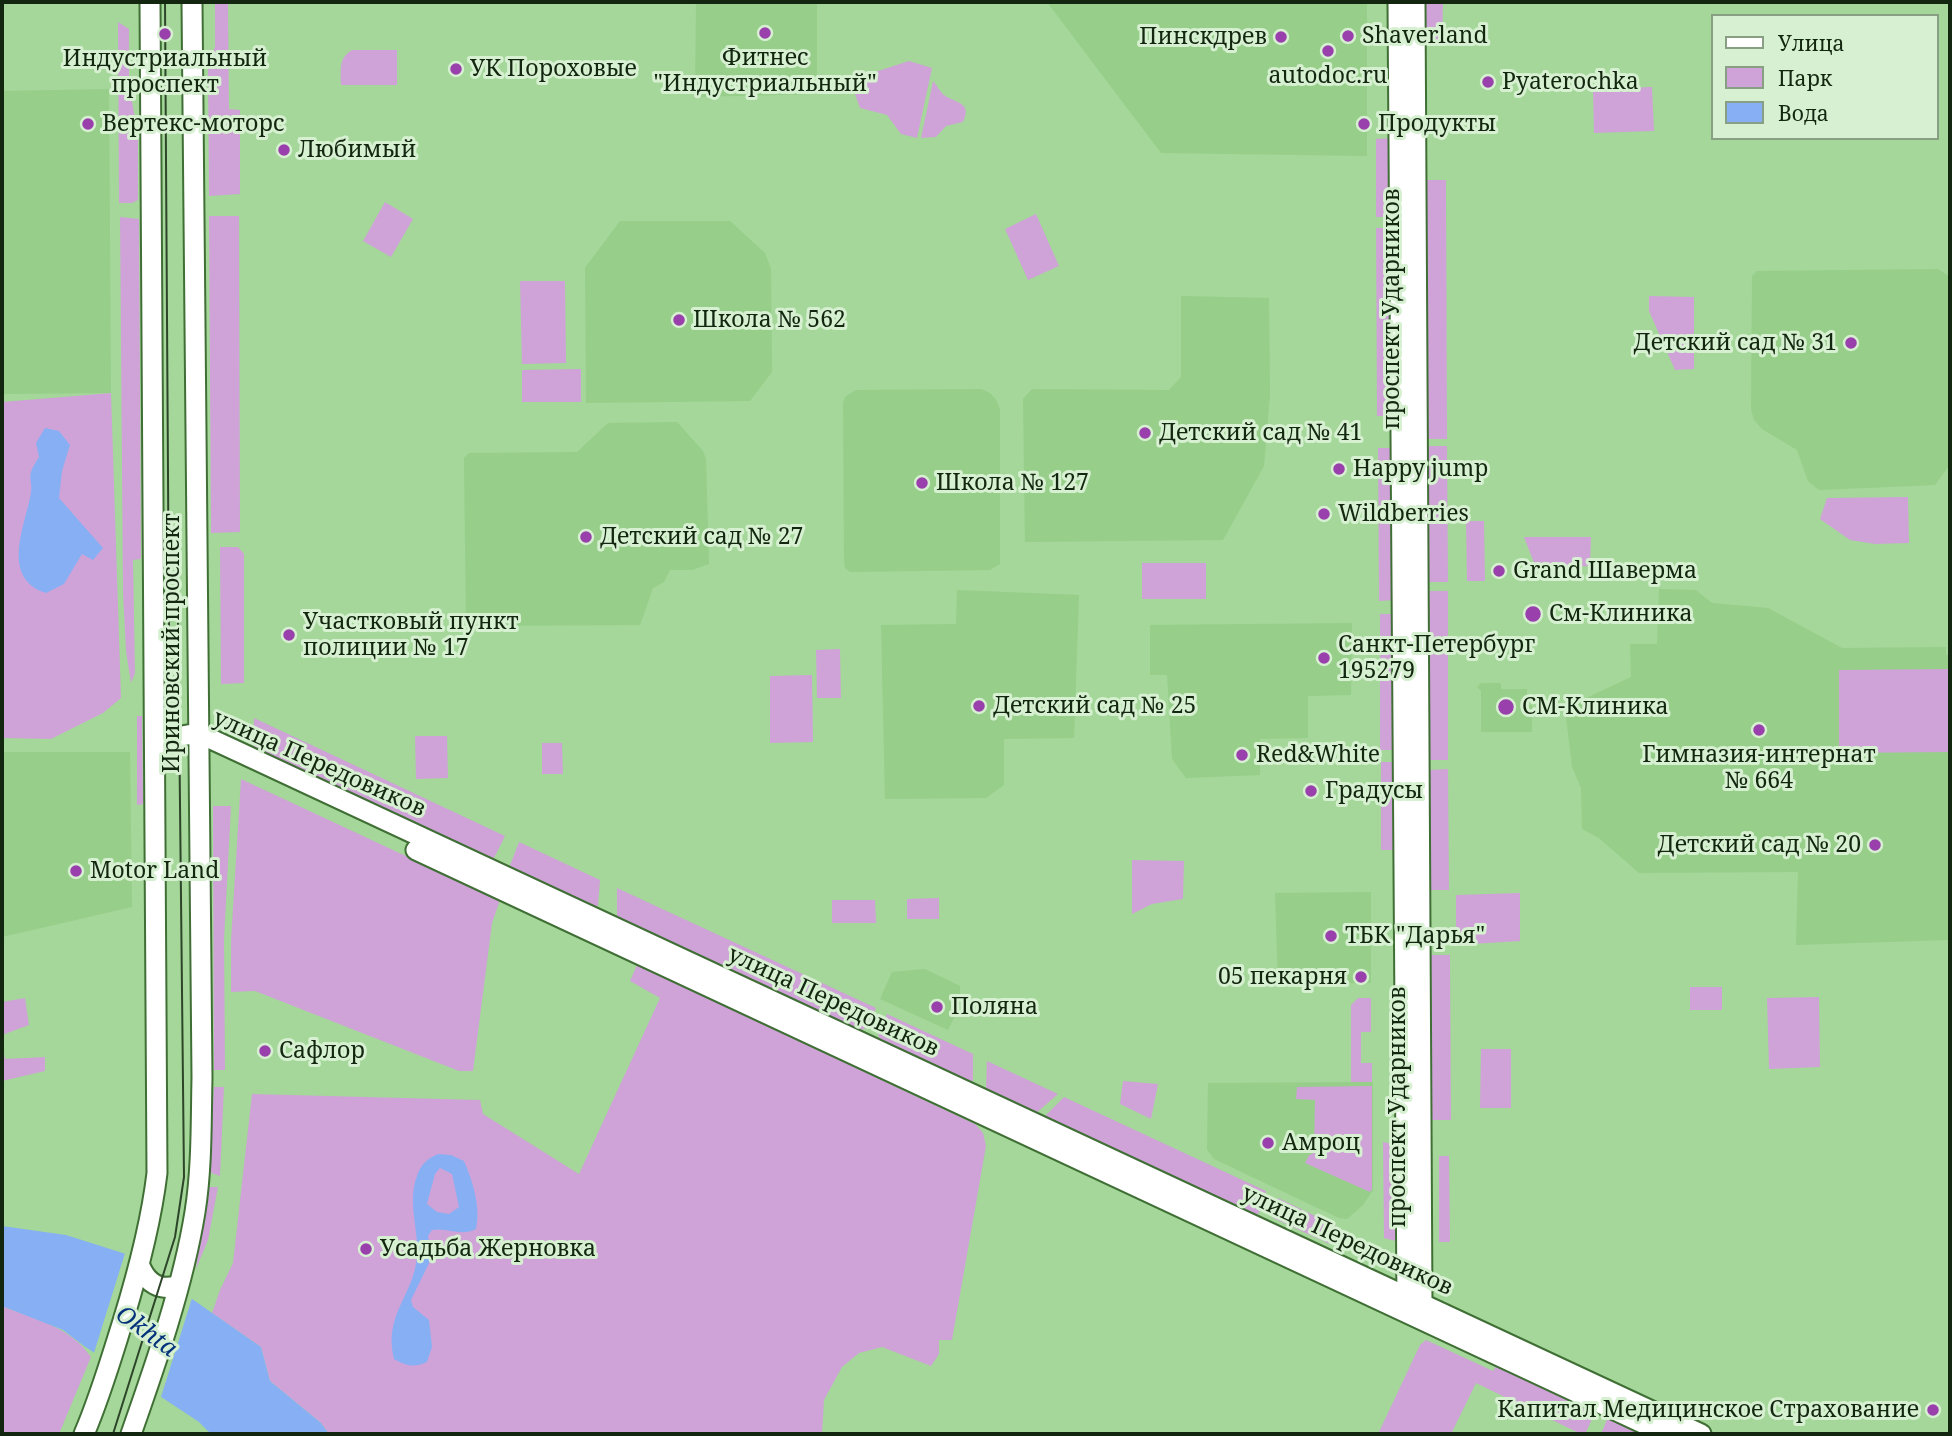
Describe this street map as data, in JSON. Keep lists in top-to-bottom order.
{
  "streets": {
    "main road": ["проспект Ударников", "Ириновский проспект", "улица Передовиков"]
  },
  "crossings": [
    ["проспект Ударников", "улица Передовиков"],
    ["Ириновский проспект", "улица Передовиков"]
  ],
  "water": ["Okhta"],
  "places": [
    "Фитнес \"Индустриальный\"",
    "Индустриальный проспект",
    "Shaverland",
    "Пинскдрев",
    "autodoc.ru",
    "УК Пороховые",
    "Pyaterochka",
    "Вертекс-моторс",
    "Продукты",
    "Любимый",
    "Школа № 562",
    "Детский сад № 31",
    "Детский сад № 41",
    "Happy jump",
    "Школа № 127",
    "Wildberries",
    "Детский сад № 27",
    "Grand Шаверма",
    "См-Клиника",
    "Участковый пункт полиции № 17",
    "Санкт-Петербург 195279",
    "Детский сад № 25",
    "СМ-Клиника",
    "Гимназия-интернат № 664",
    "Red&White",
    "Градусы",
    "Детский сад № 20",
    "Motor Land",
    "ТБК \"Дарья\"",
    "05 пекарня",
    "Поляна",
    "Сафлор",
    "Амроц",
    "Усадьба Жерновка",
    "Капитал Медицинское Страхование"
  ],
  "legend": ["Улица", "Парк", "Вода"]
}
